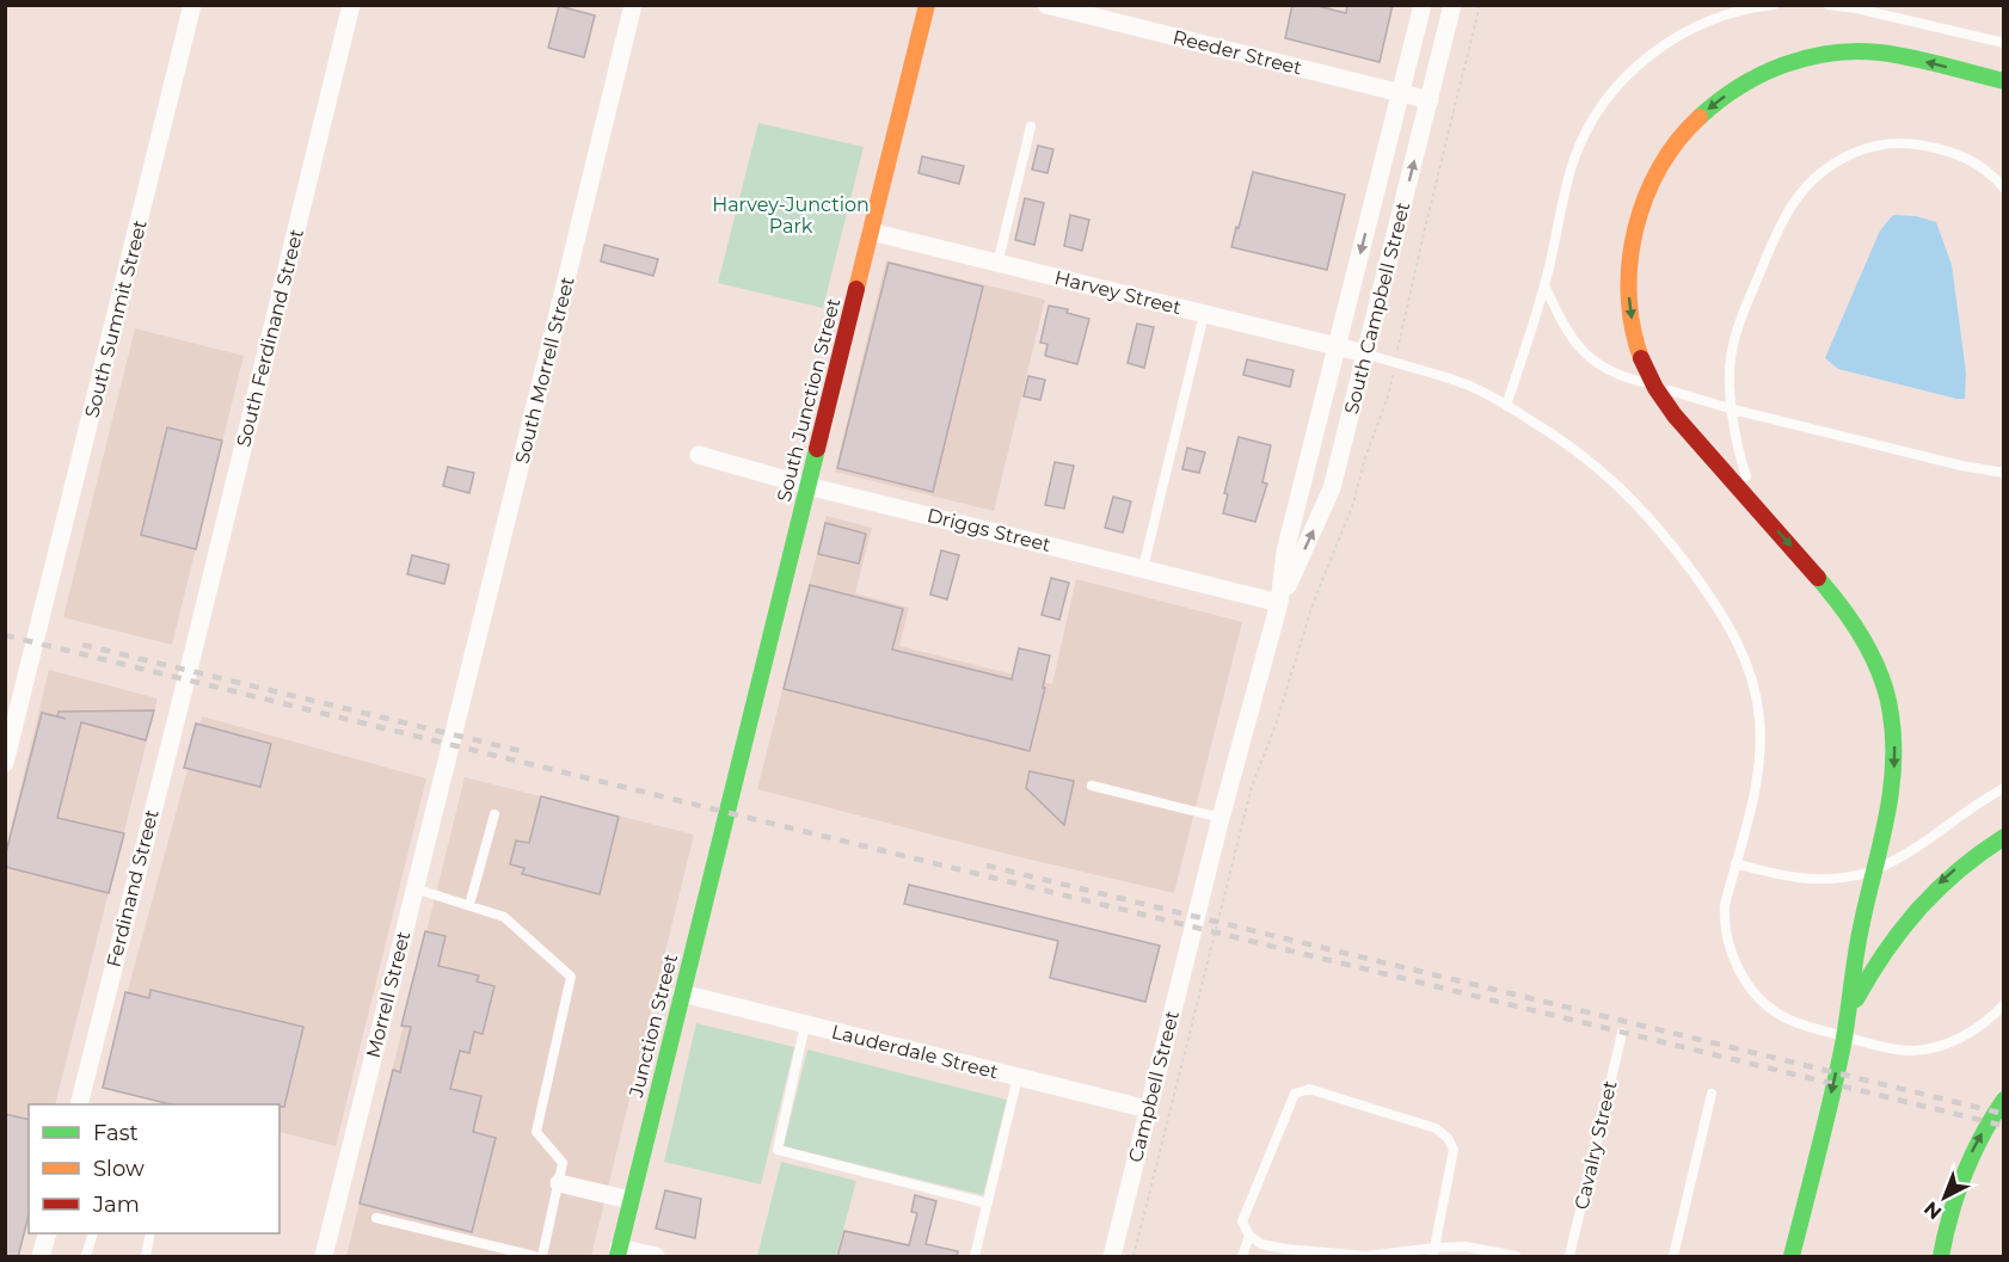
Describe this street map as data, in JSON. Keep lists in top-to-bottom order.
{
  "streets": {
    "main road": ["South Junction Street", "Junction Street"],
    "street": [
      "Reeder Street",
      "Harvey Street",
      "South Campbell Street",
      "South Summit Street",
      "South Ferdinand Street",
      "South Morrell Street",
      "Driggs Street",
      "Ferdinand Street",
      "Morrell Street",
      "Lauderdale Street",
      "Campbell Street"
    ],
    "lane": ["Cavalry Street"]
  },
  "crossings": [
    ["Reeder Street", "South Campbell Street"],
    ["Harvey Street", "South Campbell Street"],
    ["Harvey Street", "South Junction Street"],
    ["South Campbell Street", "Driggs Street"],
    ["South Campbell Street", "Campbell Street"],
    ["South Ferdinand Street", "Ferdinand Street"],
    ["South Morrell Street", "Morrell Street"],
    ["South Junction Street", "Driggs Street"],
    ["South Junction Street", "Junction Street"],
    ["Junction Street", "Lauderdale Street"],
    ["Lauderdale Street", "Campbell Street"]
  ],
  "parks": ["Harvey-Junction Park"],
  "legend": ["Fast", "Slow", "Jam"],
  "north": "bottom left"
}
